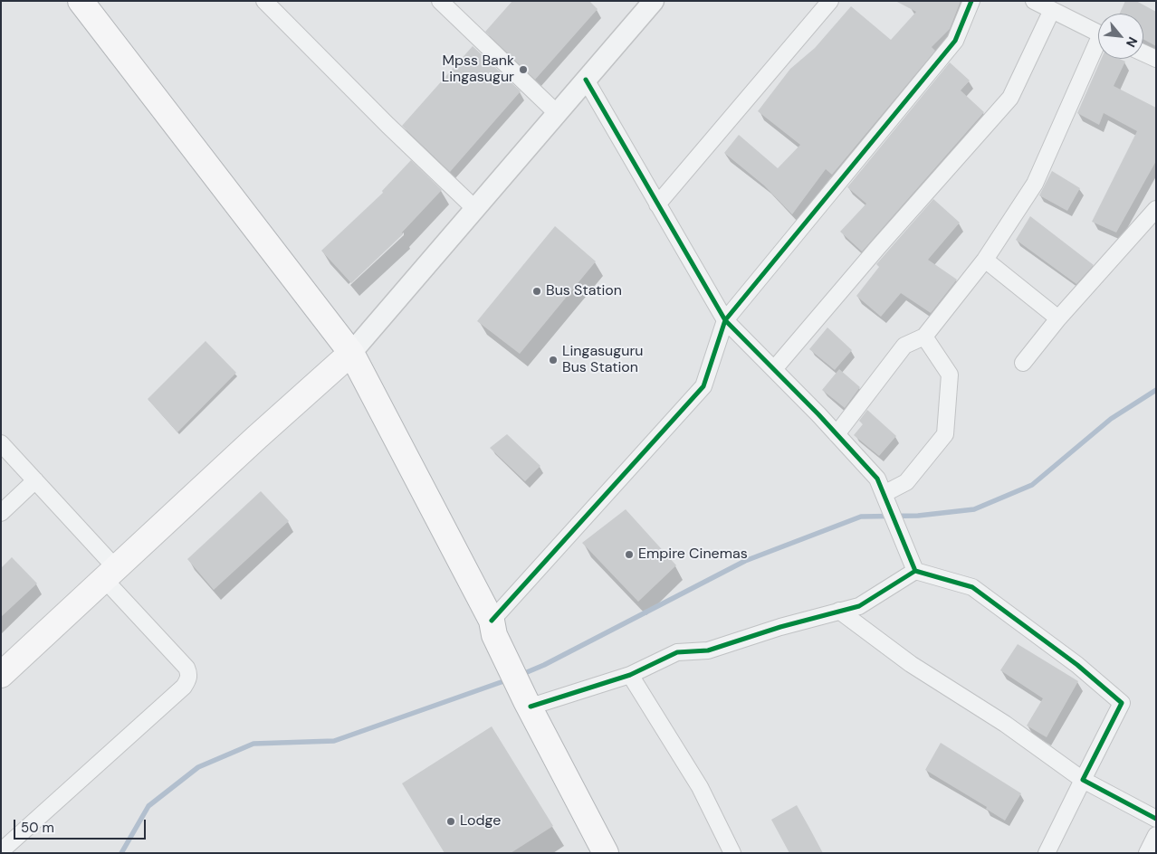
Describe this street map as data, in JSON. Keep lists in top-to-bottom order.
{
  "places": [
    "Mpss Bank Lingasugur",
    "Bus Station",
    "Lingasuguru Bus Station",
    "Empire Cinemas",
    "Lodge"
  ],
  "scale_bar": "50 m",
  "north": "bottom right"
}
